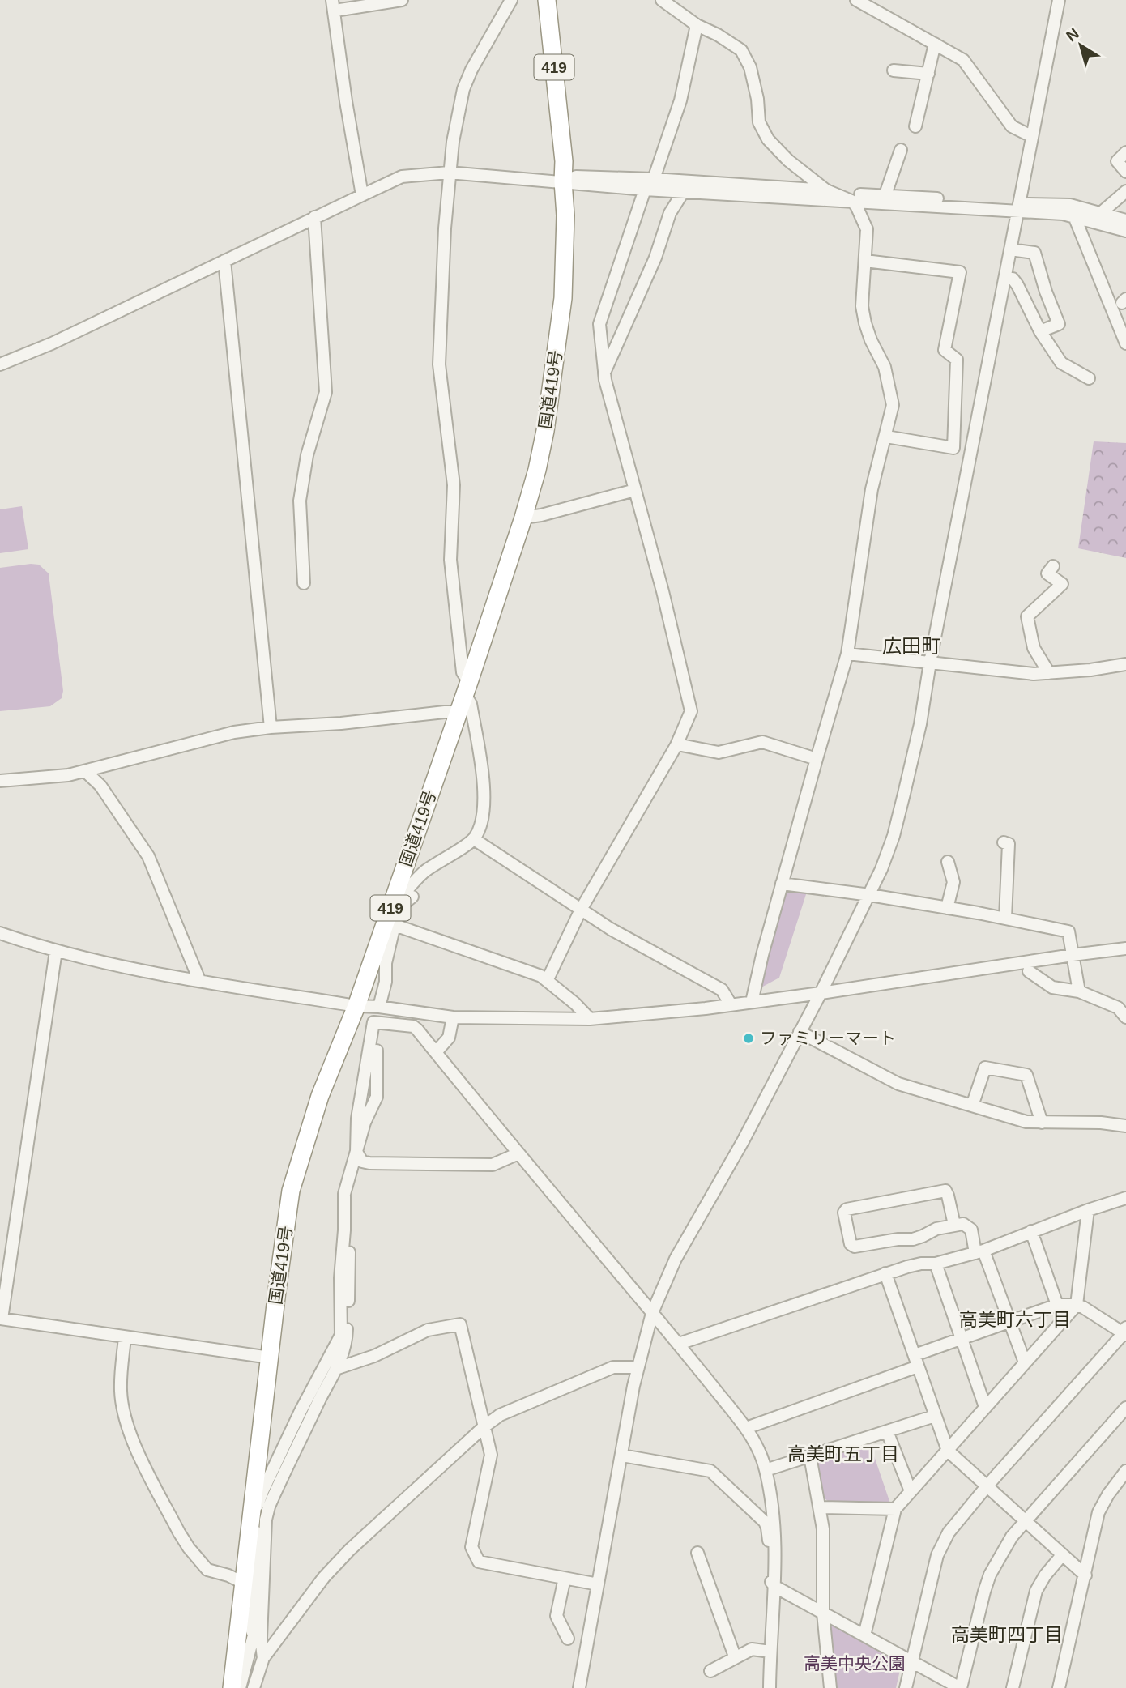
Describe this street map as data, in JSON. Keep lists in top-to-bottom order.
{
  "streets": {
    "highway": ["419", "国道419号"]
  },
  "districts": [
    "広田町",
    "高美町六丁目",
    "高美町五丁目",
    "高美町四丁目"
  ],
  "parks": ["高美中央公園"],
  "places": ["ファミリーマート"],
  "north": "top left"
}
